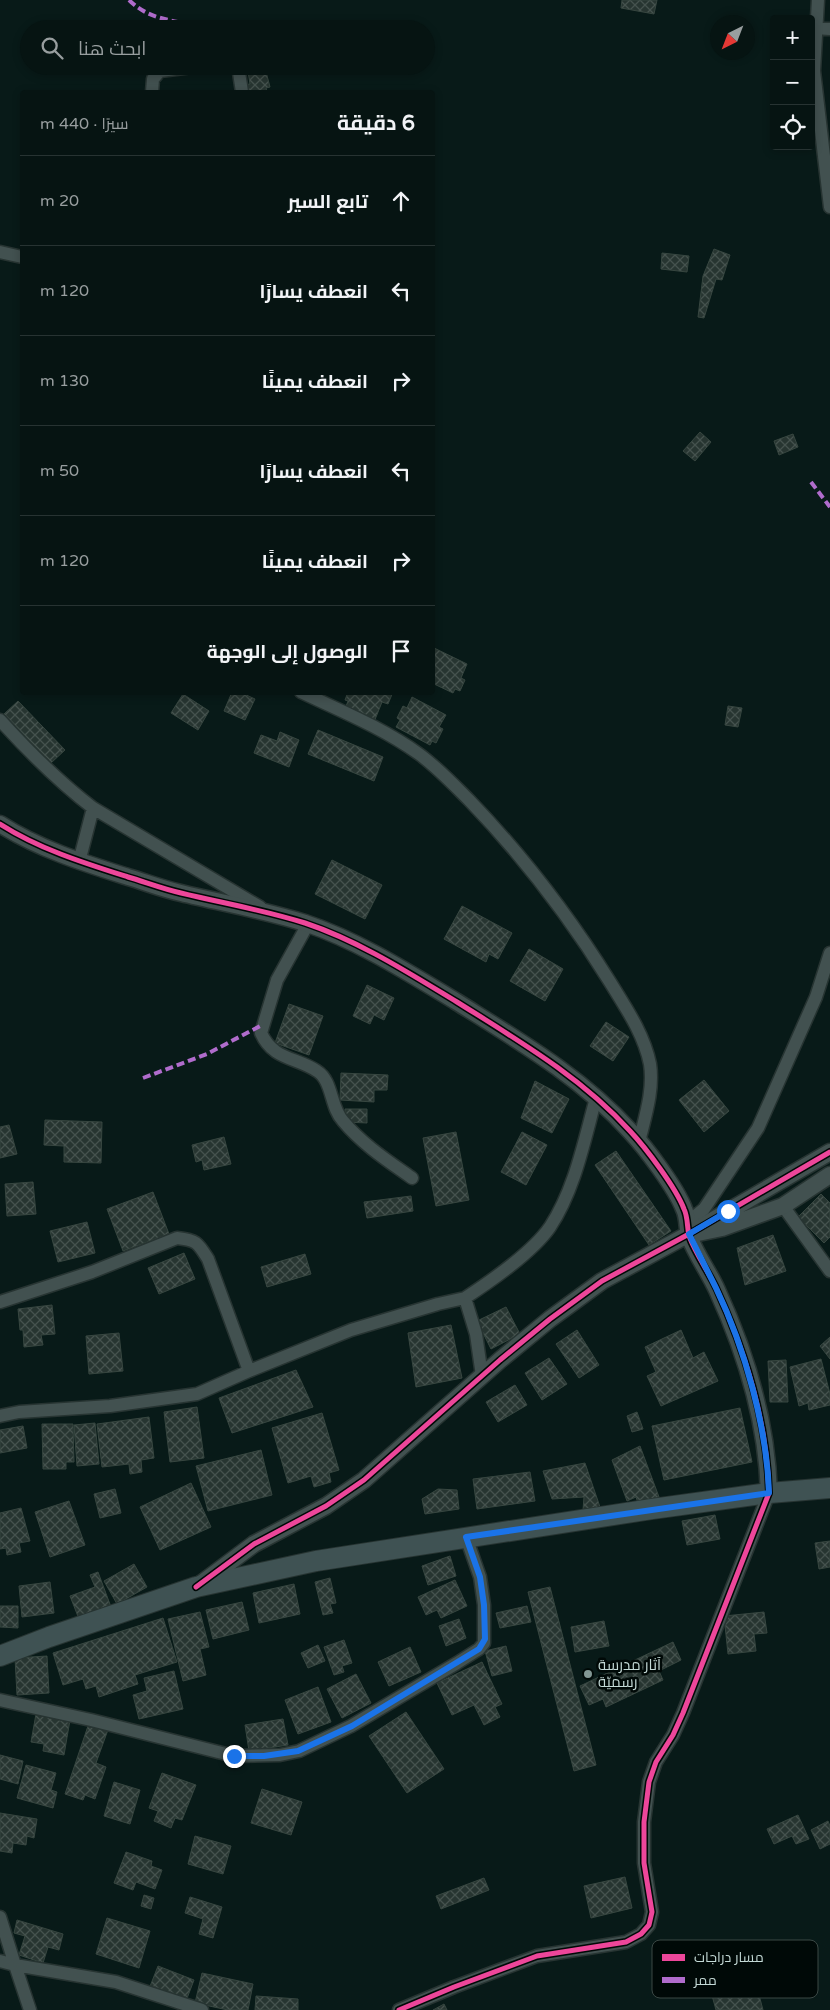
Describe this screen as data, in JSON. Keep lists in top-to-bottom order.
{
  "places": ["آثار مدرسة رسميّة"],
  "legend": ["مسار دراجات", "ممر"],
  "north": "bottom left",
  "page": {
    "map_buttons": ["+", "−"],
    "search": "ابحث هنا",
    "heading": ["6 دقيقة", "سيرًا · 440 m"],
    "list": [
      ["تابع السير", "20 m"],
      ["انعطف يسارًا", "120 m"],
      ["انعطف يمينًا", "130 m"],
      ["انعطف يسارًا", "50 m"],
      ["انعطف يمينًا", "120 m"],
      "الوصول إلى الوجهة"
    ]
  }
}
